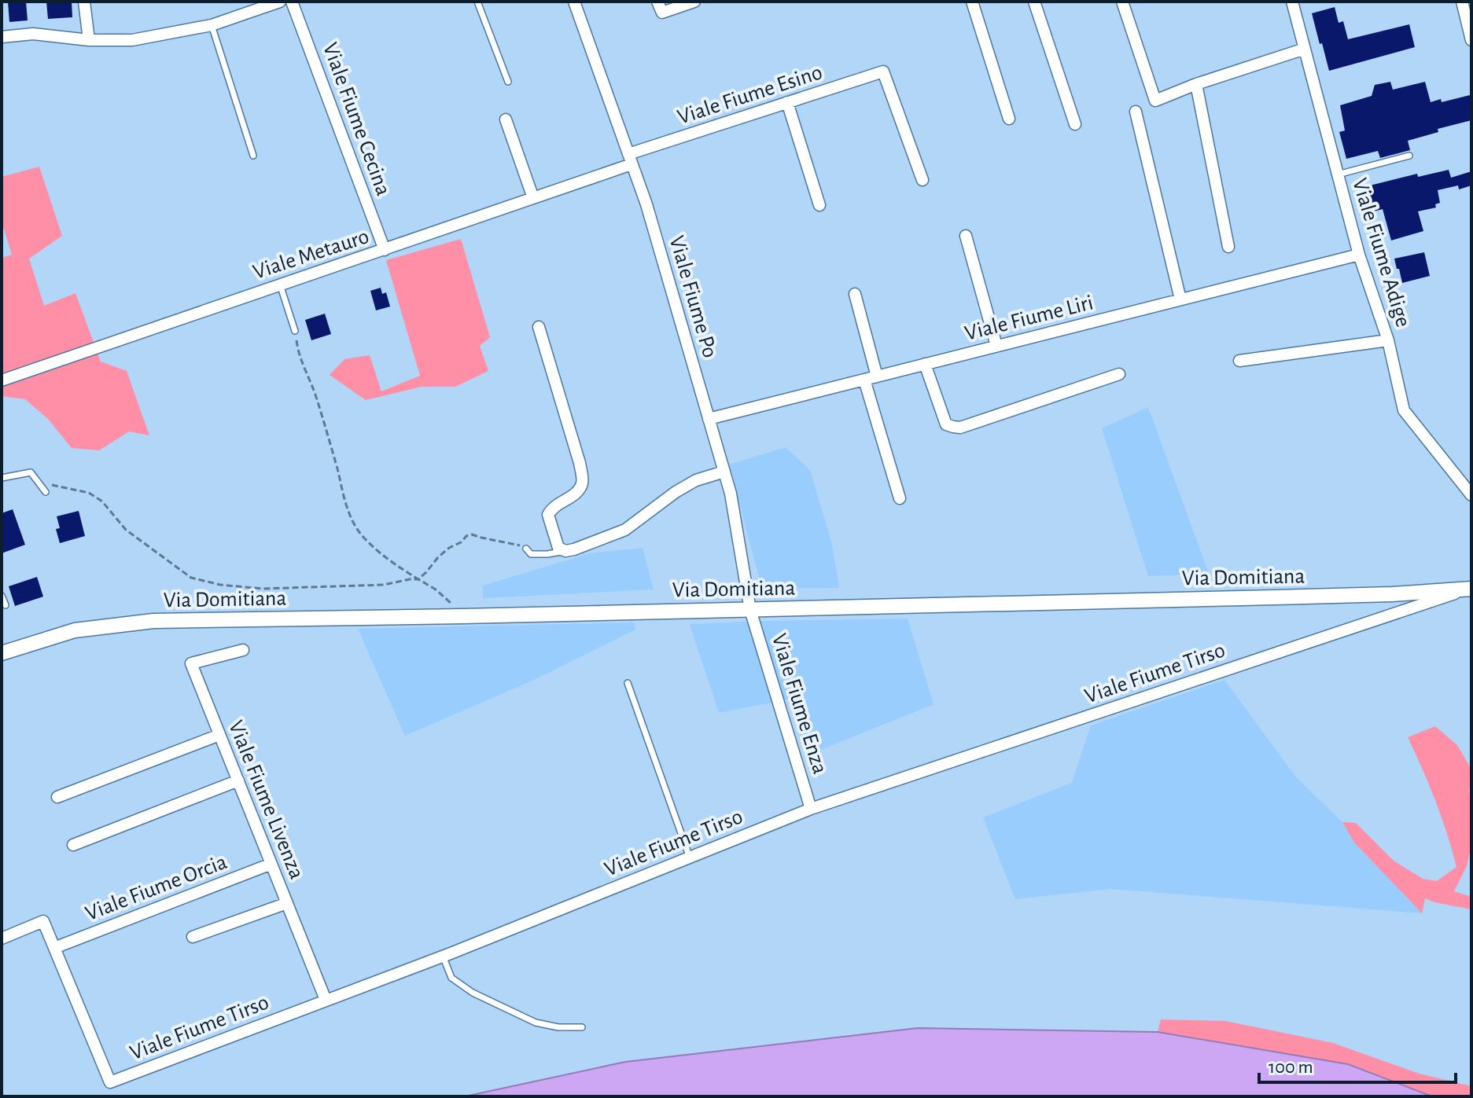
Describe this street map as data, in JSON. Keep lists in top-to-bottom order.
{
  "streets": {
    "street": [
      "Viale Fiume Esino",
      "Viale Fiume Cecina",
      "Viale Fiume Adige",
      "Viale Metauro",
      "Viale Fiume Po",
      "Viale Fiume Liri",
      "Via Domitiana",
      "Viale Fiume Tirso",
      "Viale Fiume Enza",
      "Viale Fiume Livenza",
      "Viale Fiume Orcia"
    ]
  },
  "crossings": [
    ["Viale Fiume Esino", "Viale Metauro"],
    ["Viale Fiume Esino", "Viale Fiume Po"],
    ["Viale Fiume Cecina", "Viale Metauro"],
    ["Viale Fiume Adige", "Viale Fiume Liri"],
    ["Viale Metauro", "Viale Fiume Po"],
    ["Viale Fiume Po", "Viale Fiume Liri"],
    ["Viale Fiume Po", "Via Domitiana"],
    ["Viale Fiume Po", "Viale Fiume Enza"],
    ["Via Domitiana", "Viale Fiume Tirso"],
    ["Via Domitiana", "Viale Fiume Enza"],
    ["Viale Fiume Tirso", "Viale Fiume Enza"],
    ["Viale Fiume Tirso", "Viale Fiume Livenza"],
    ["Viale Fiume Tirso", "Viale Fiume Orcia"],
    ["Viale Fiume Livenza", "Viale Fiume Orcia"]
  ],
  "scale_bar": "100 m"
}
